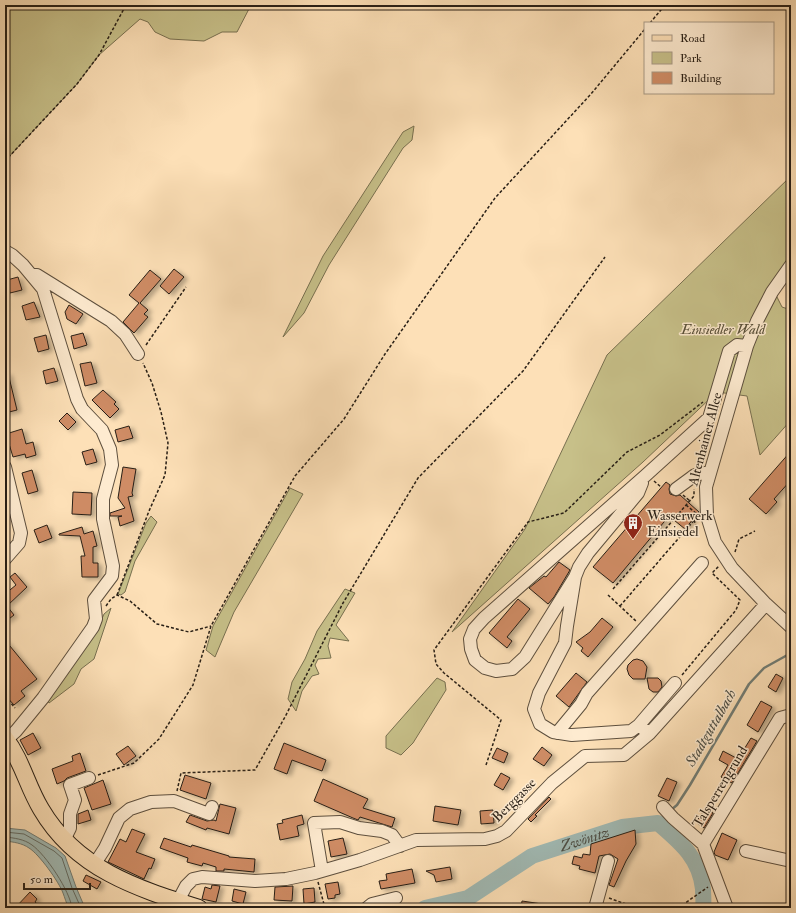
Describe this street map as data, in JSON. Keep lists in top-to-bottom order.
{
  "streets": {
    "street": ["Altenhainer Allee", "Talsperrengrund", "Berggasse"]
  },
  "crossings": [
    ["Altenhainer Allee", "Berggasse"]
  ],
  "water": ["Stadtguttalbach", "Zwönitz"],
  "parks": ["Einsiedler Wald"],
  "places": {
    "building": ["Wasserwerk Einsiedel"]
  },
  "legend": ["Road", "Park", "Building"],
  "scale_bar": "50 m"
}
